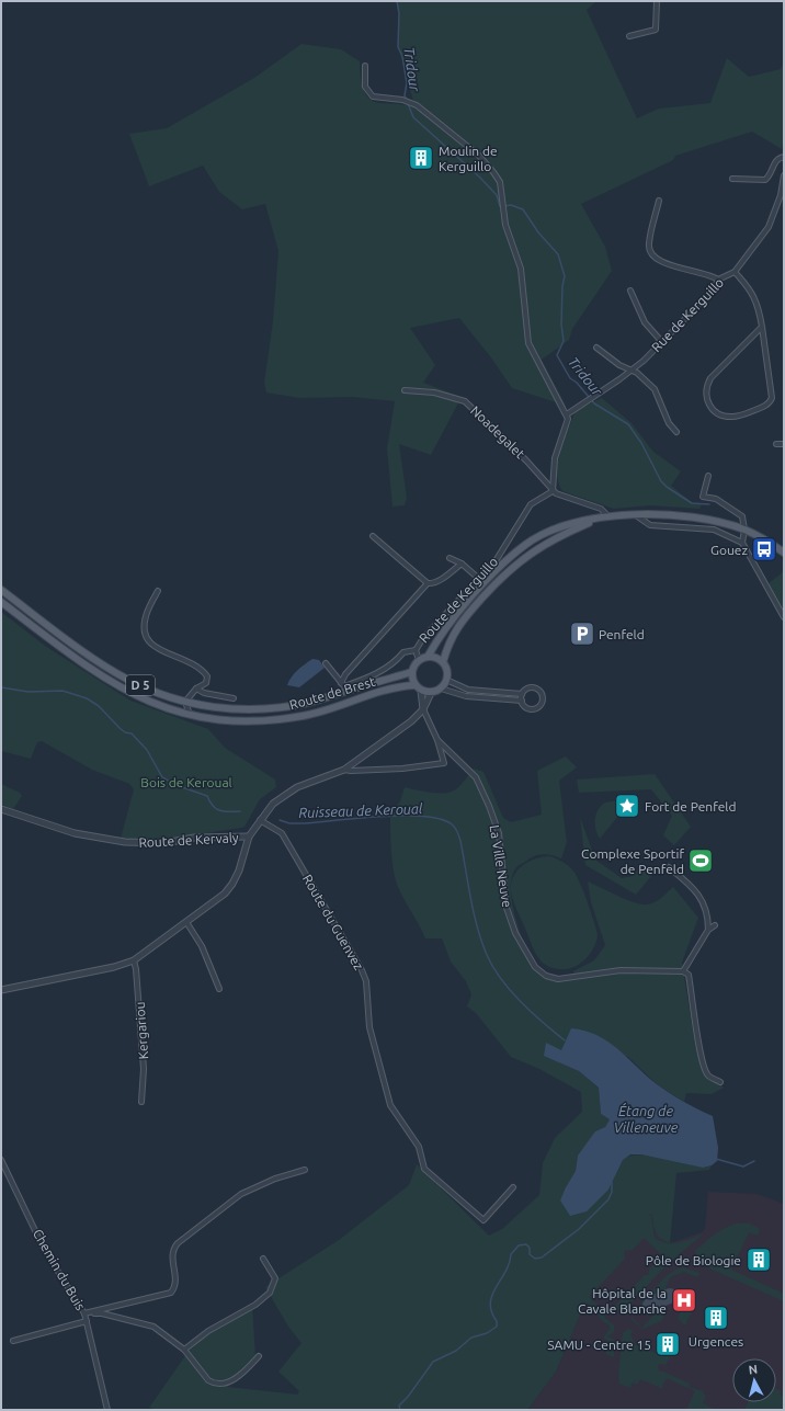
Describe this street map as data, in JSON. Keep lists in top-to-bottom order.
{
  "streets": {
    "main road": ["D 5", "Route de Brest"],
    "street": [
      "Rue de Kerguillo",
      "Noadegalet",
      "Route de Kerguillo",
      "Route de Kervaly",
      "La Ville Neuve",
      "Route du Guenvez",
      "Kergariou",
      "Chemin du Buis"
    ]
  },
  "crossings": [
    ["Noadegalet", "Route de Kerguillo"]
  ],
  "water": ["Tridour", "Ruisseau de Keroual", "Étang de Villeneuve"],
  "parks": ["Bois de Keroual"],
  "places": {
    "building": [
      "Moulin de Kerguillo",
      "Pôle de Biologie",
      "Urgences",
      "SAMU - Centre 15"
    ],
    "bus stop": ["Gouez"],
    "parking": ["Penfeld"],
    "place": ["Fort de Penfeld"],
    "sports": ["Complexe Sportif de Penfeld"],
    "hospital": ["Hôpital de la Cavale Blanche"]
  },
  "north": "top"
}
